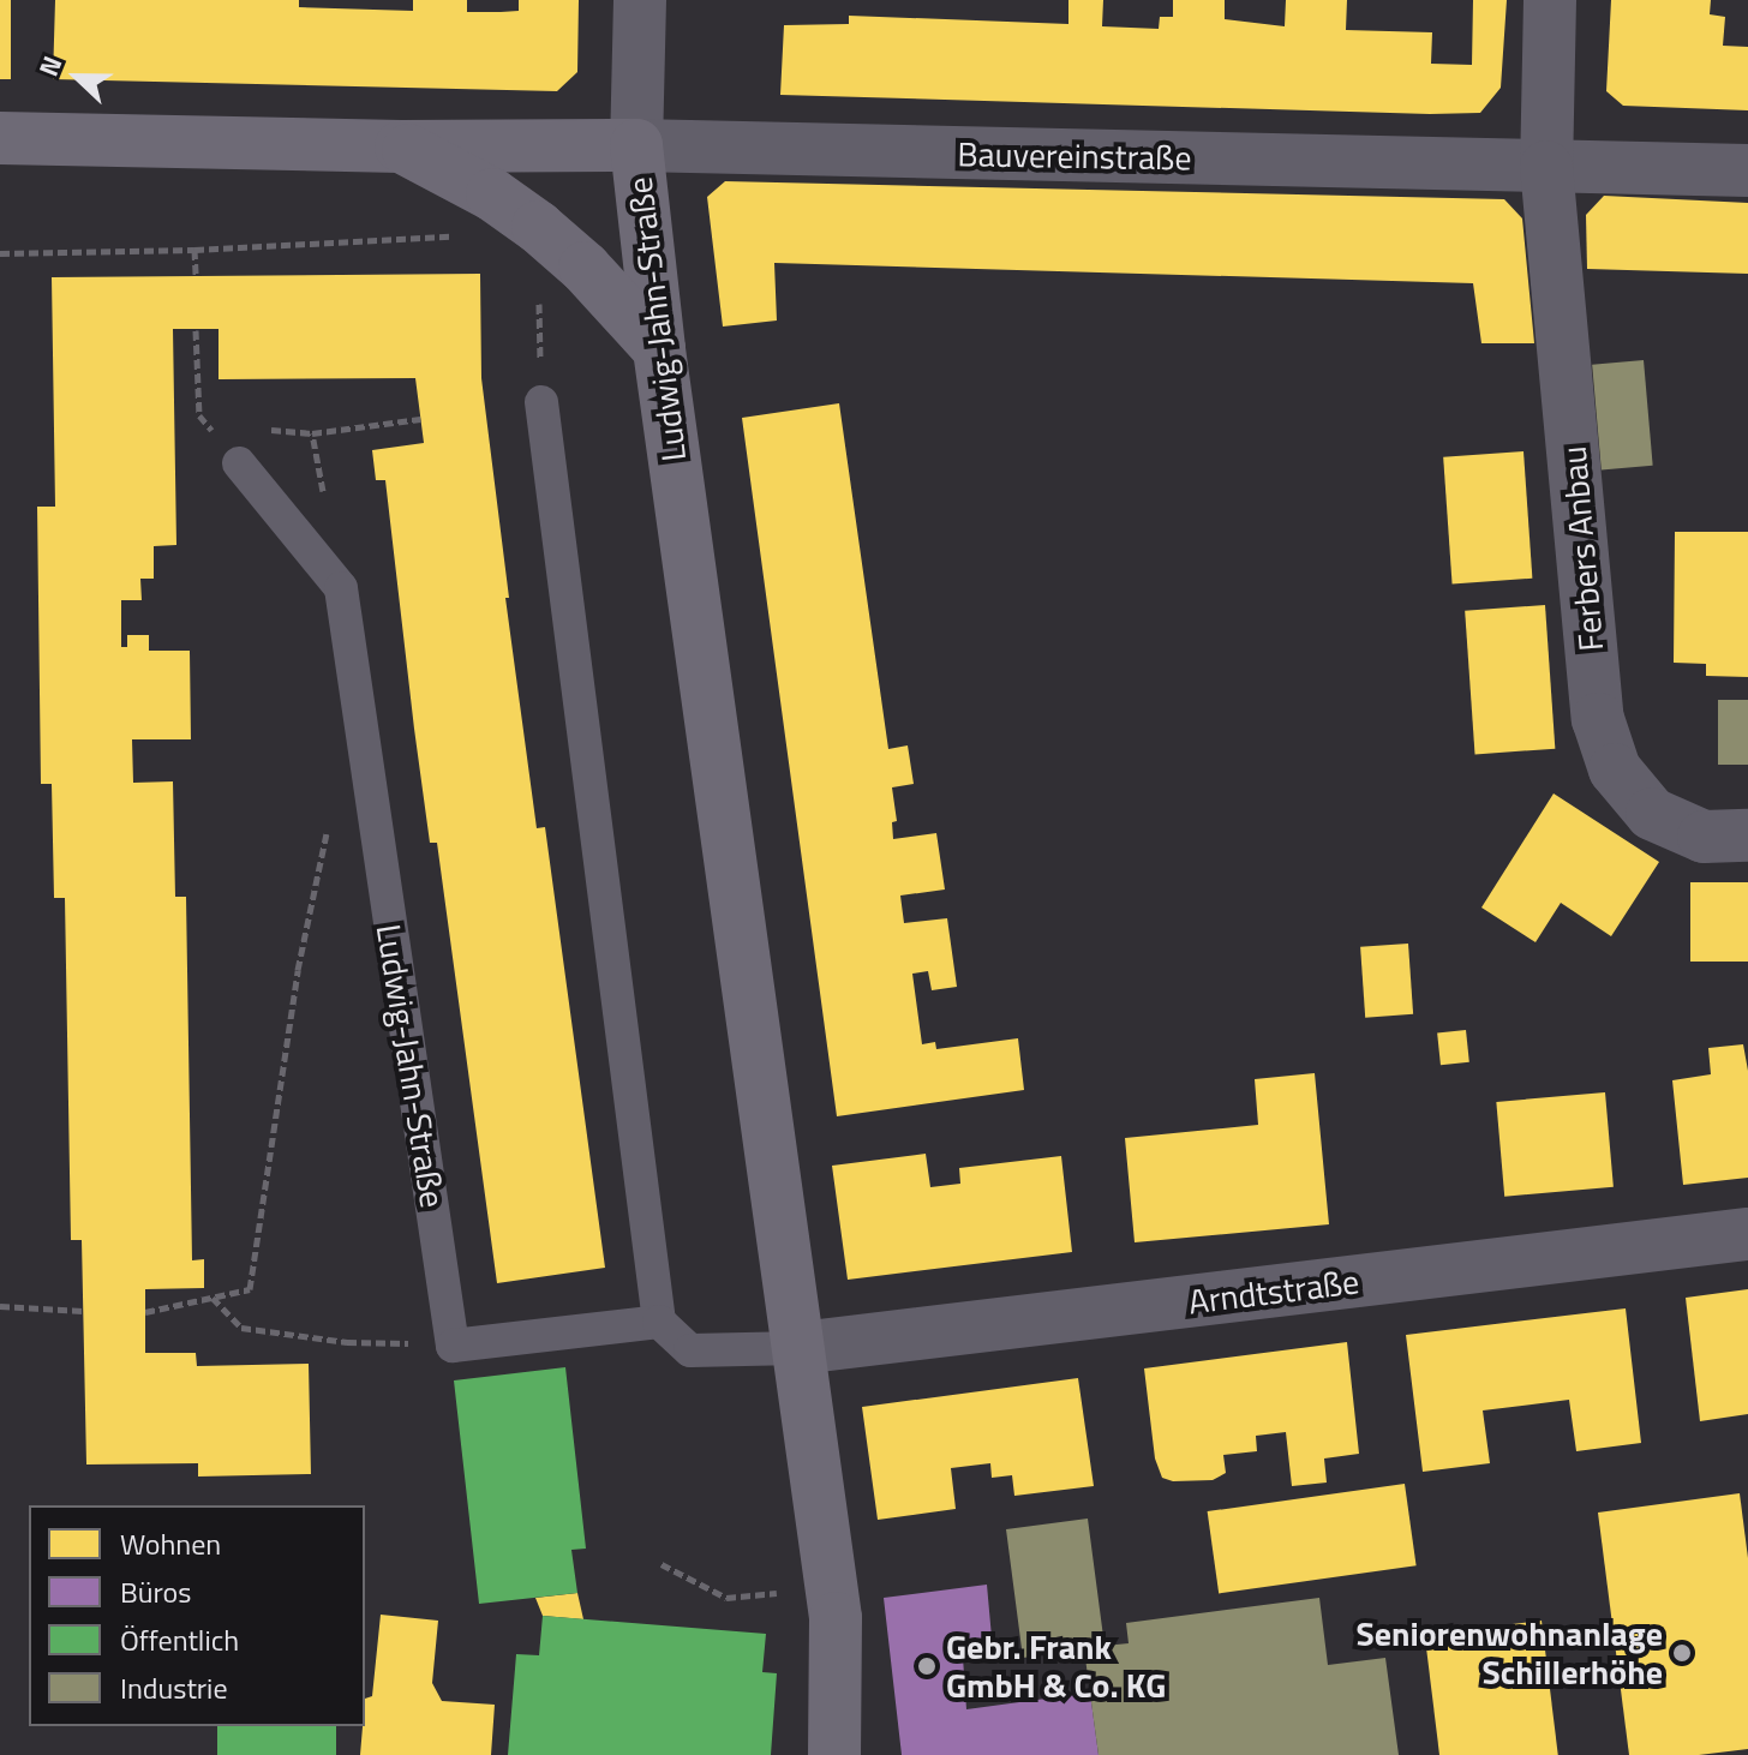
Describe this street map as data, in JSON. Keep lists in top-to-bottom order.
{
  "streets": {
    "main road": ["Bauvereinstraße", "Ludwig-Jahn-Straße"],
    "street": ["Ferbers Anbau", "Arndtstraße"]
  },
  "crossings": [
    ["Bauvereinstraße", "Ludwig-Jahn-Straße"],
    ["Bauvereinstraße", "Ferbers Anbau"],
    ["Ludwig-Jahn-Straße", "Arndtstraße"]
  ],
  "places": ["Seniorenwohnanlage Schillerhöhe", "Gebr. Frank GmbH & Co. KG"],
  "legend": [
    "Wohnen",
    "Büros",
    "Öffentlich",
    "Industrie"
  ],
  "north": "left"
}
